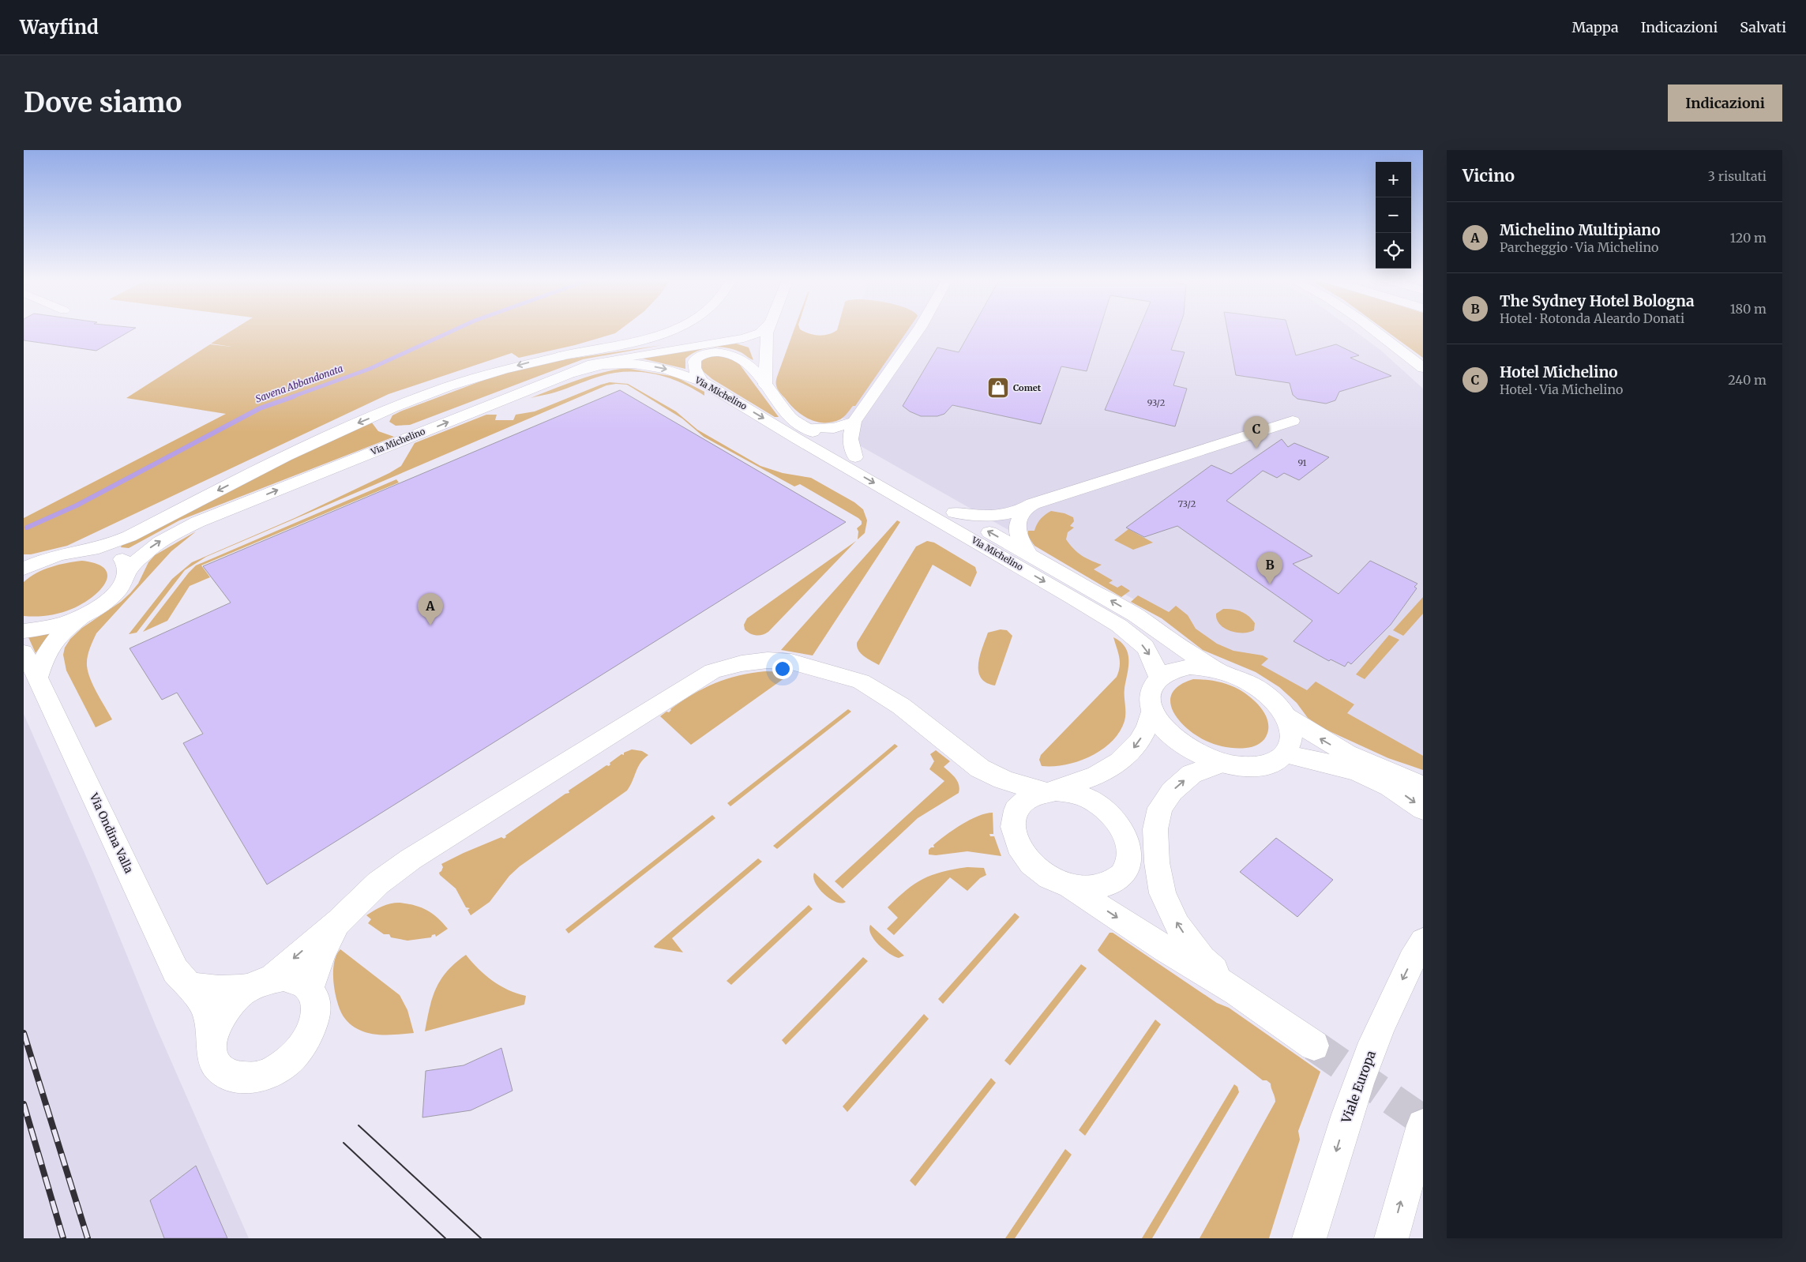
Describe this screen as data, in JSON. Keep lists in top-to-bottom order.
{
  "streets": {
    "main road": ["Via Michelino", "Via Ondina Valla", "Viale Europa"]
  },
  "water": ["Savena Abbandonata"],
  "places": {
    "shop": ["Comet"]
  },
  "house_numbers": ["93/2", "91", "73/2"],
  "page": {
    "header": "Wayfind",
    "nav": ["Mappa", "Indicazioni", "Salvati"],
    "buttons": "Indicazioni",
    "title": "Dove siamo",
    "heading": ["Vicino", "3 risultati"],
    "map_buttons": ["+", "−"],
    "list": [
      {
        "mark": "A",
        "name": "Michelino Multipiano",
        "note": "Parcheggio · Via Michelino",
        "value": "120 m"
      },
      {
        "mark": "B",
        "name": "The Sydney Hotel Bologna",
        "note": "Hotel · Rotonda Aleardo Donati",
        "value": "180 m"
      },
      {
        "mark": "C",
        "name": "Hotel Michelino",
        "note": "Hotel · Via Michelino",
        "value": "240 m"
      }
    ],
    "pins": ["C", "B", "A"]
  }
}
